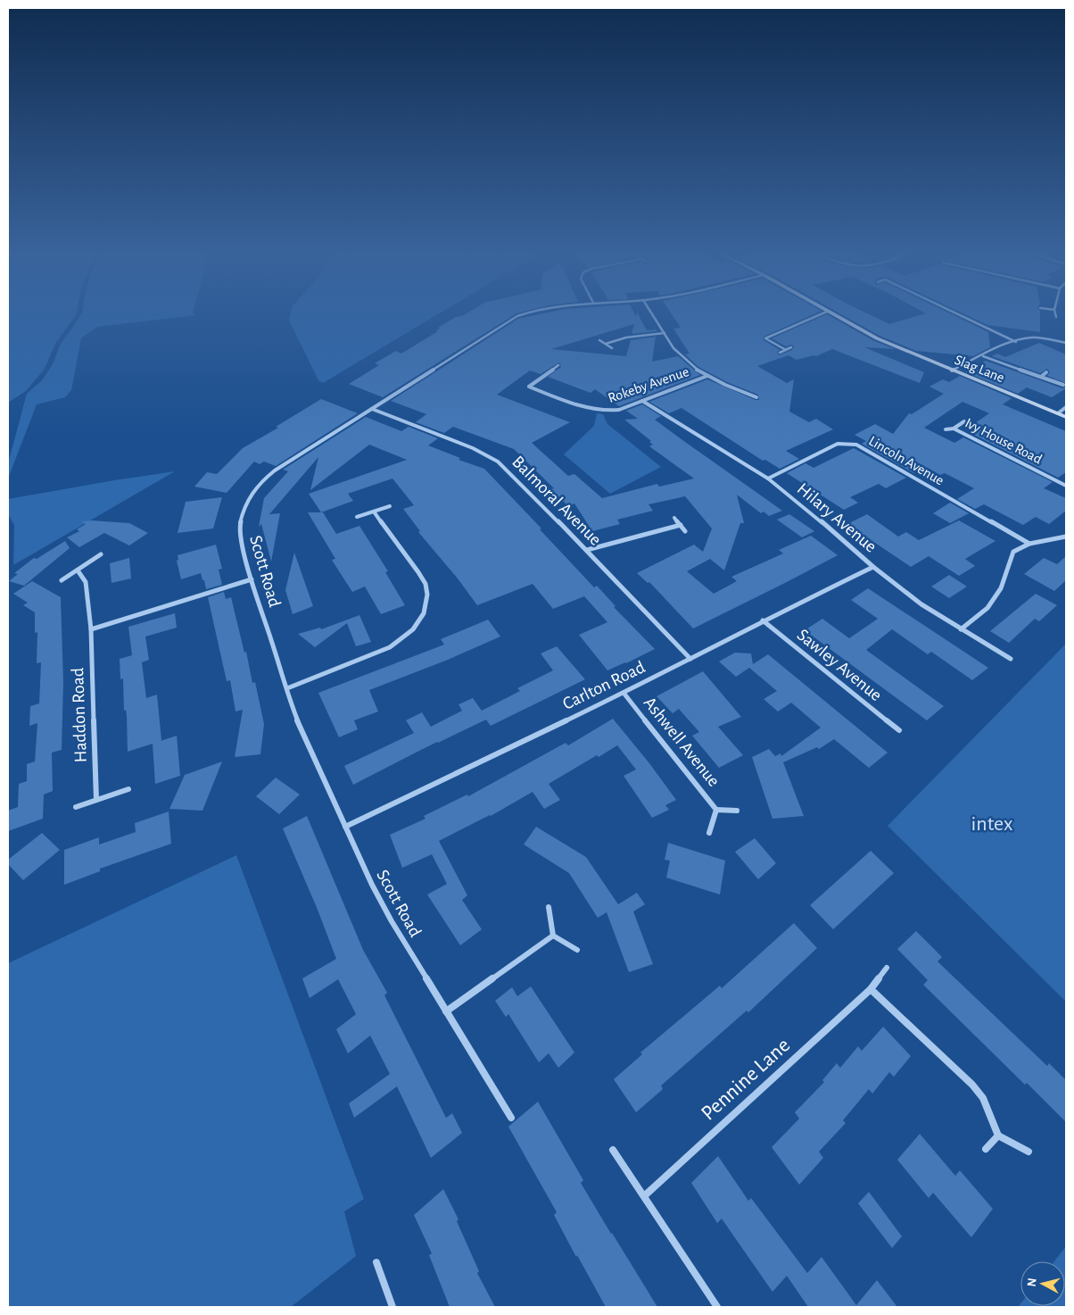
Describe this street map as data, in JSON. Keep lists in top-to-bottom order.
{
  "streets": {
    "street": [
      "Slag Lane",
      "Rokeby Avenue",
      "Ivy House Road",
      "Lincoln Avenue",
      "Balmoral Avenue",
      "Hilary Avenue",
      "Scott Road",
      "Sawley Avenue",
      "Carlton Road",
      "Haddon Road",
      "Ashwell Avenue",
      "Pennine Lane"
    ]
  },
  "crossings": [
    ["Rokeby Avenue", "Hilary Avenue"],
    ["Lincoln Avenue", "Hilary Avenue"],
    ["Balmoral Avenue", "Scott Road"],
    ["Balmoral Avenue", "Carlton Road"],
    ["Hilary Avenue", "Carlton Road"],
    ["Scott Road", "Carlton Road"],
    ["Sawley Avenue", "Carlton Road"],
    ["Carlton Road", "Ashwell Avenue"]
  ],
  "parks": ["intex"],
  "north": "left"
}
